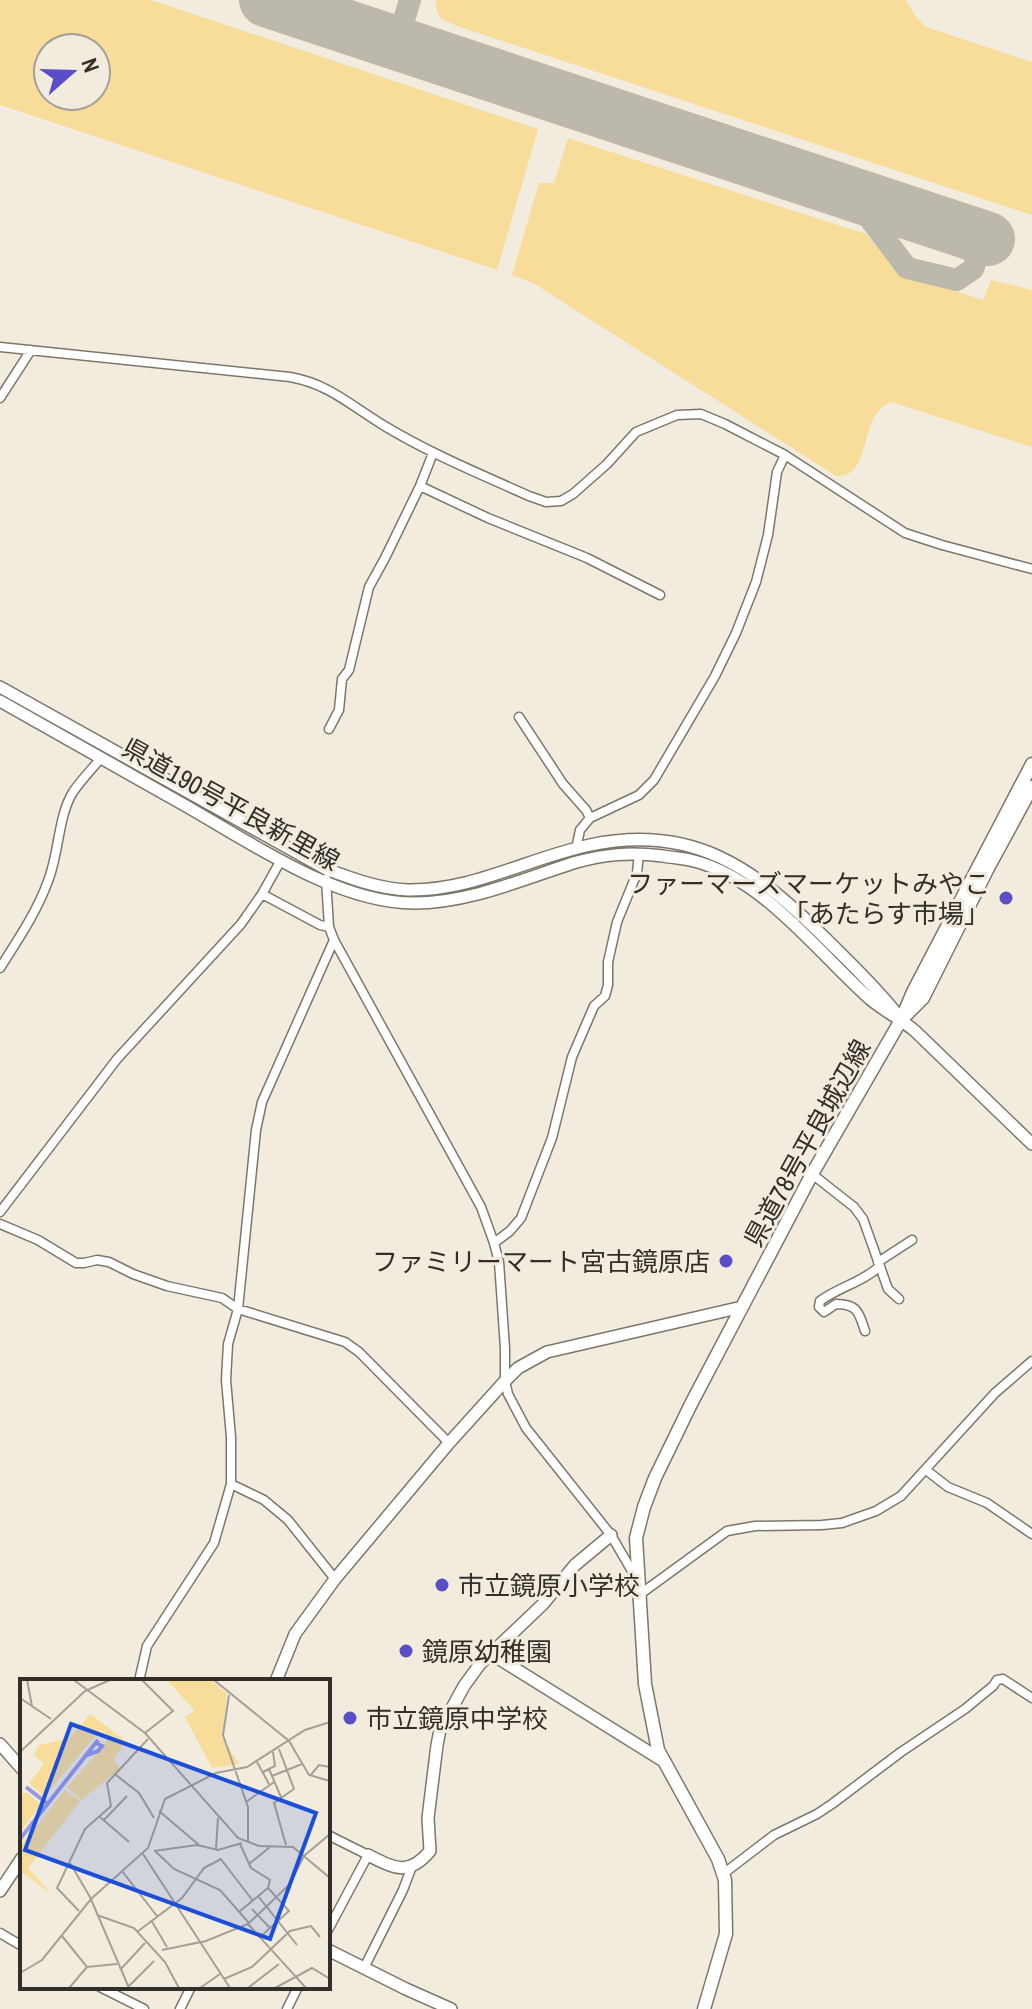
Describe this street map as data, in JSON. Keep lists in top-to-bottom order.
{
  "streets": {
    "main road": ["県道190号平良新里線", "県道78号平良城辺線"]
  },
  "crossings": [
    ["県道190号平良新里線", "県道78号平良城辺線"]
  ],
  "places": [
    "ファーマーズマーケットみやこ 「あたらす市場」",
    "ファミリーマート宮古鏡原店",
    "市立鏡原小学校",
    "鏡原幼稚園",
    "市立鏡原中学校"
  ],
  "north": "right"
}
